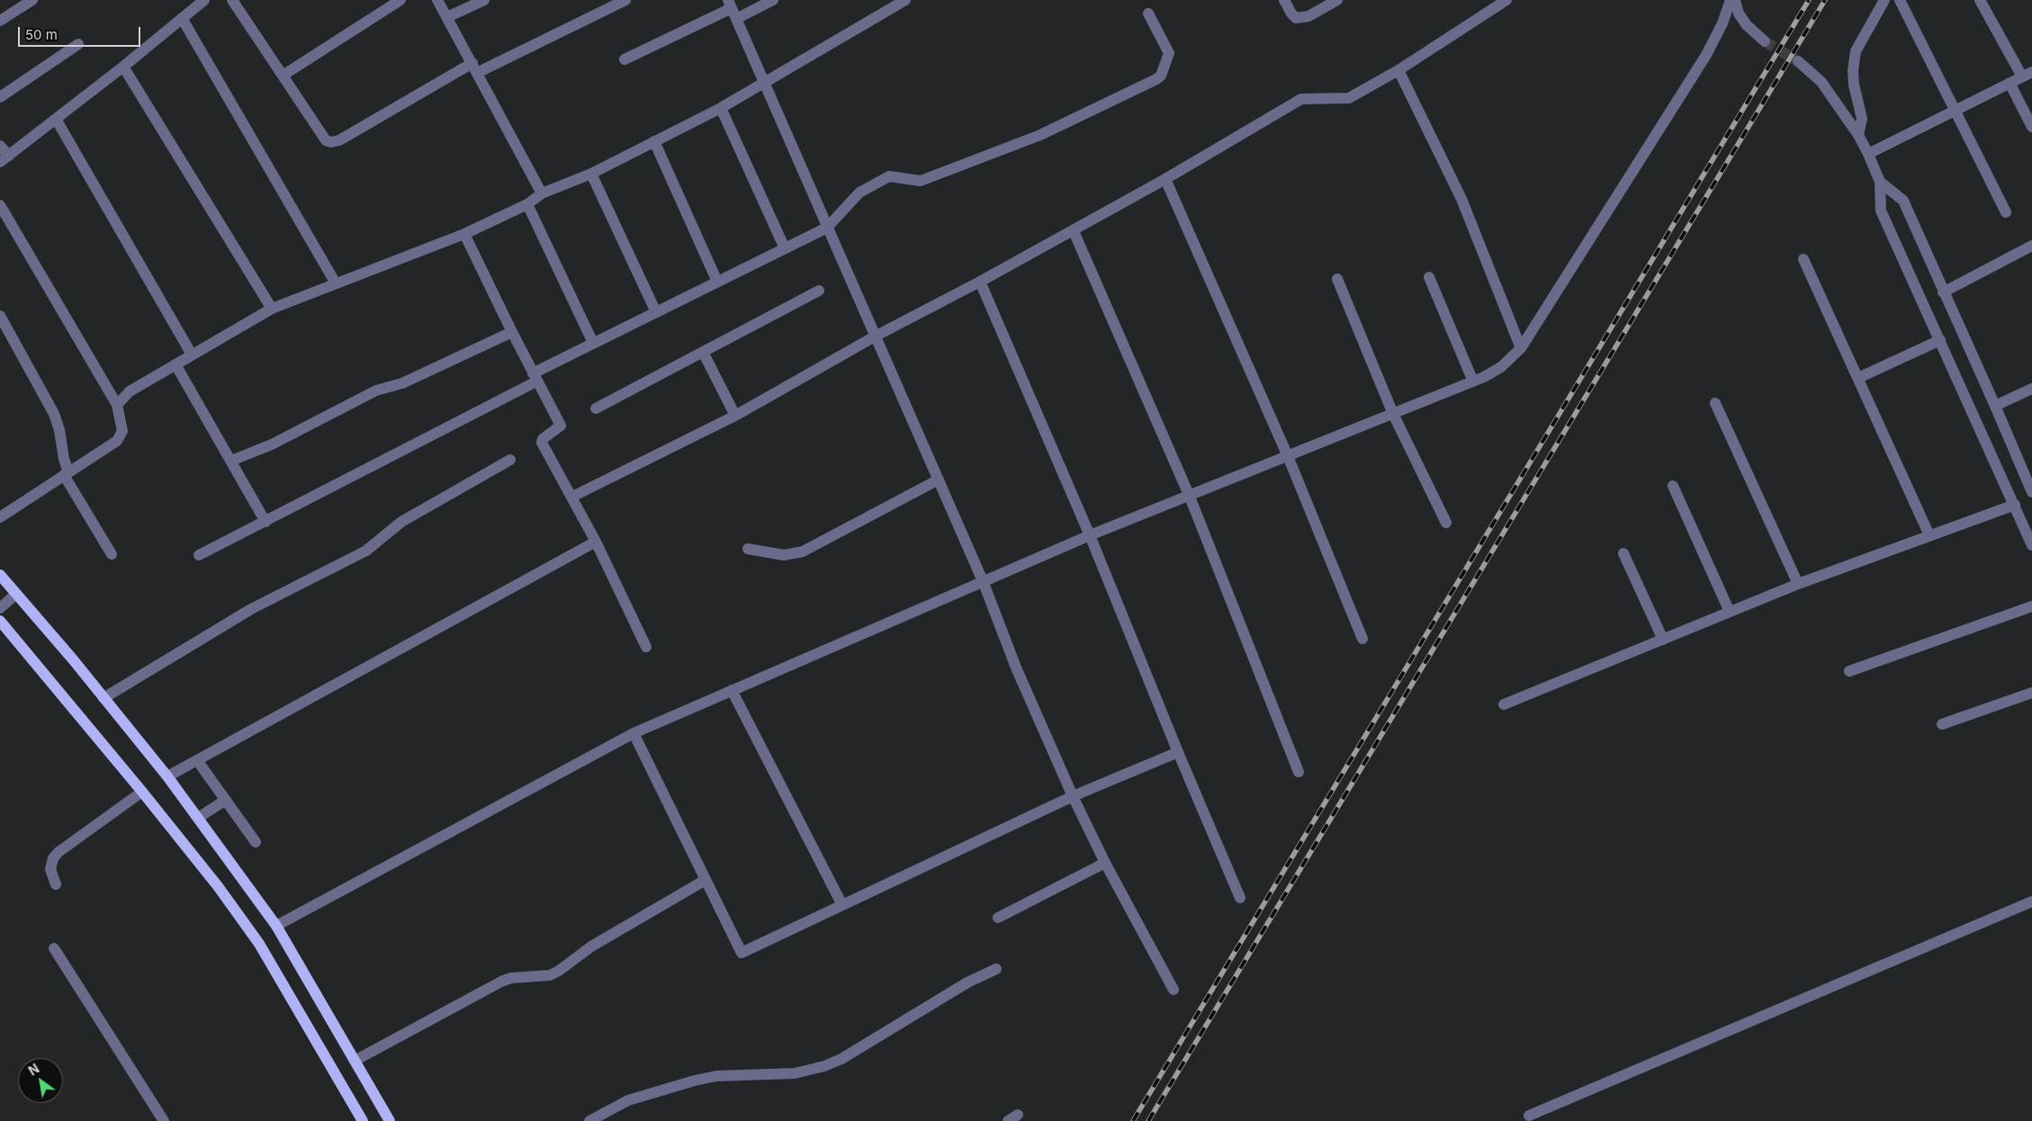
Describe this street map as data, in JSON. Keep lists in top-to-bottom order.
{
  "scale_bar": "50 m",
  "north": "top left"
}
